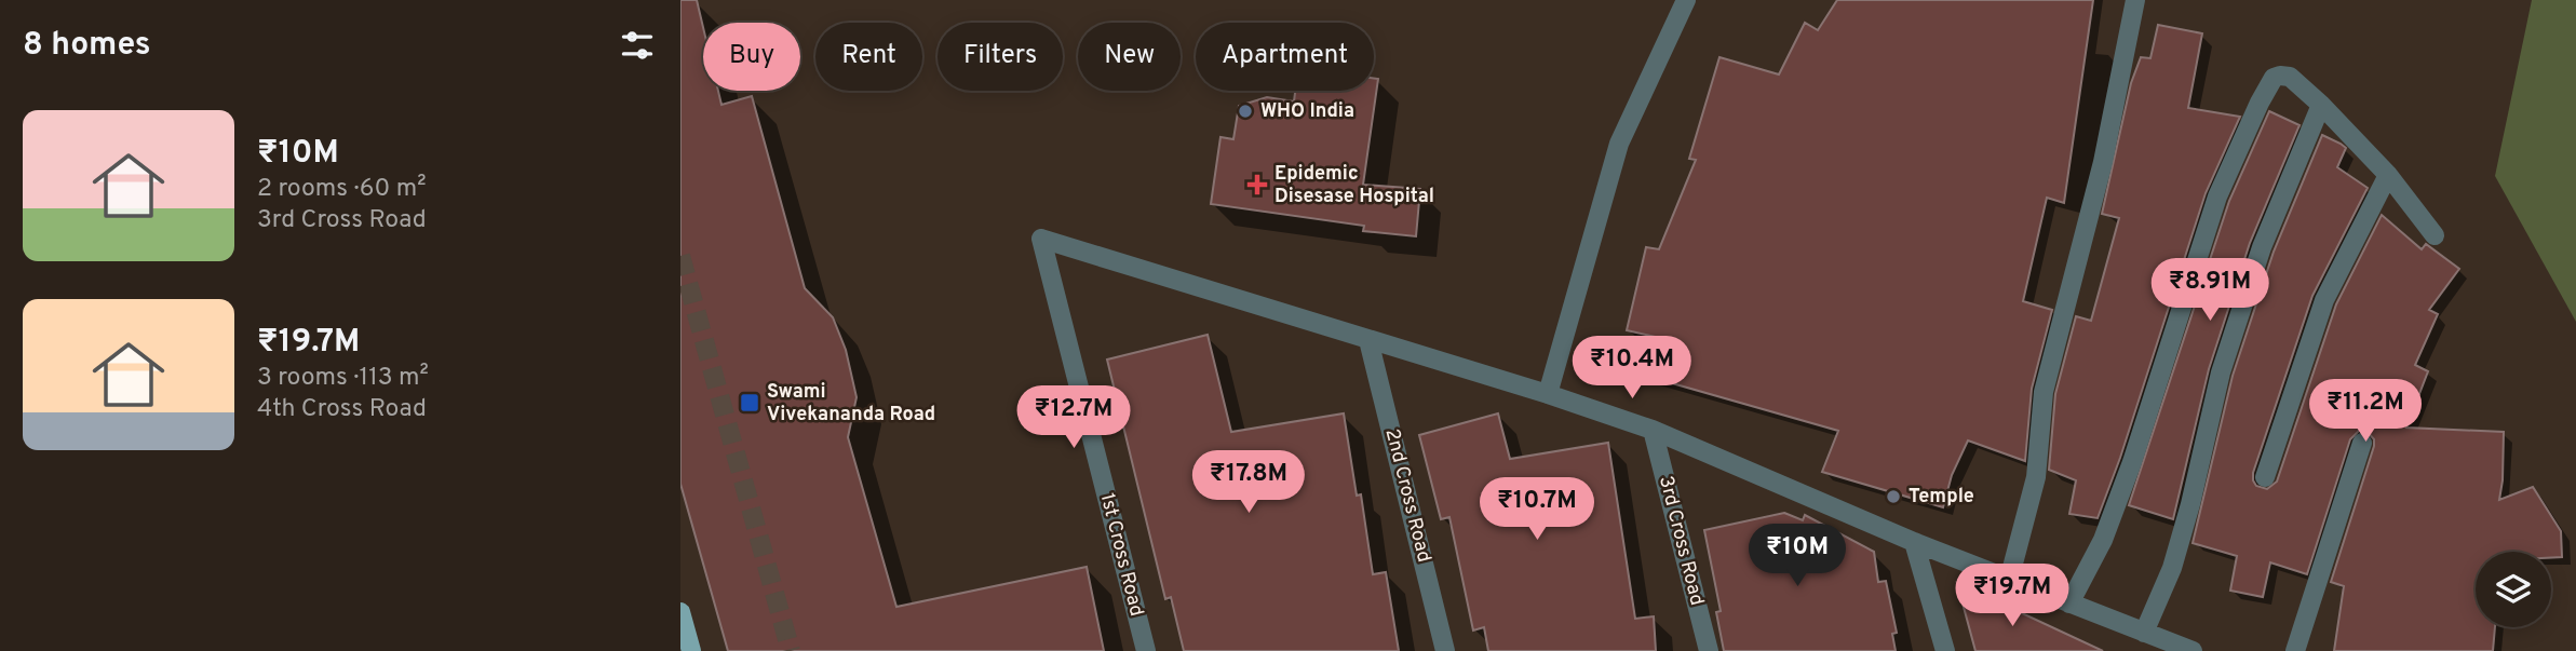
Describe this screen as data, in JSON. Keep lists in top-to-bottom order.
{
  "streets": {
    "street": ["2nd Cross Road", "3rd Cross Road", "1st Cross Road"]
  },
  "crossings": [
    ["2nd Cross Road", "1st Cross Road"]
  ],
  "places": {
    "other": ["WHO India", "Temple"],
    "health": ["Epidemic Disesase Hospital"],
    "transit": ["Swami Vivekananda Road"]
  },
  "page": {
    "heading": "8 homes",
    "chip": [
      "Buy",
      "Rent",
      "Filters",
      "New",
      "Apartment"
    ],
    "list": [
      {
        "name": "₹10M",
        "note": "2 rooms · 60 m² · 3rd Cross Road"
      },
      {
        "name": "₹19.7M",
        "note": "3 rooms · 113 m² · 4th Cross Road"
      }
    ],
    "price": [
      "₹8.91M",
      "₹10.4M",
      "₹11.2M",
      "₹12.7M",
      "₹17.8M",
      "₹10.7M",
      "₹10M",
      "₹19.7M"
    ]
  }
}
